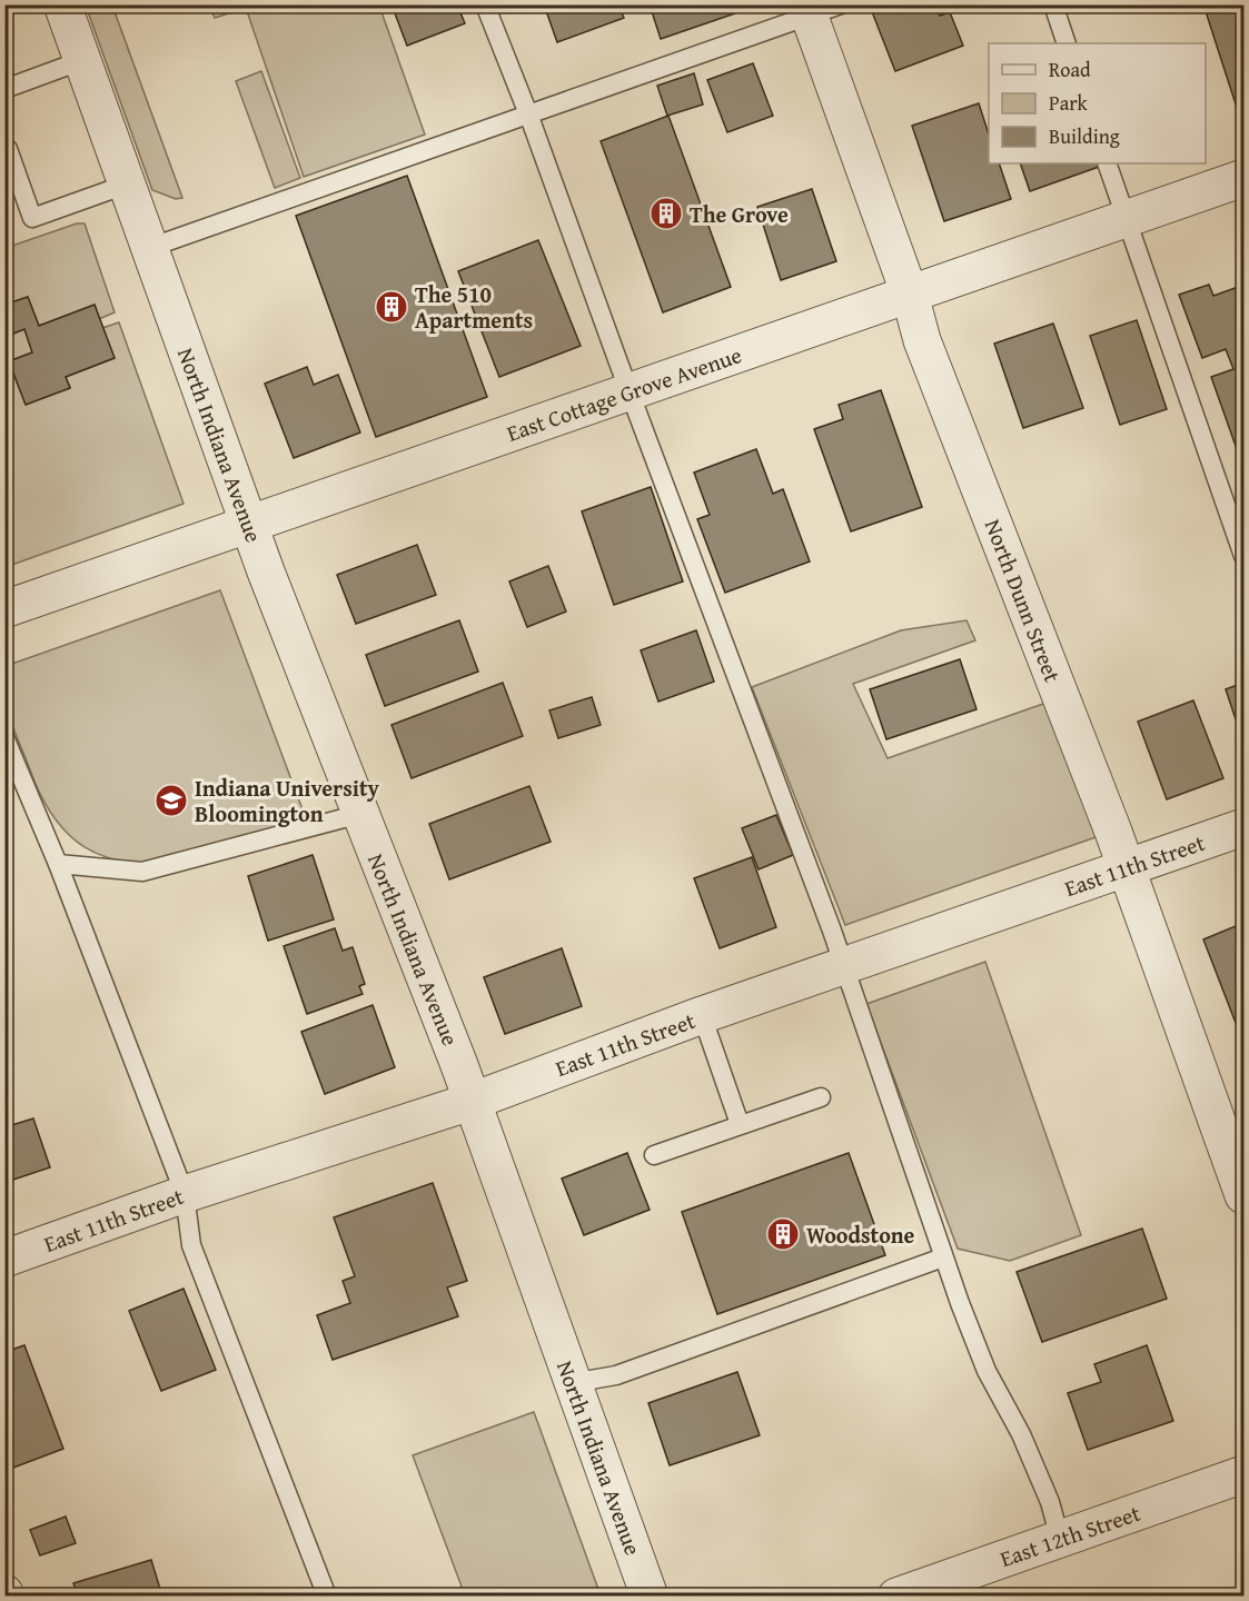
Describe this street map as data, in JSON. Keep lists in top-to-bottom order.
{
  "streets": {
    "street": [
      "East Cottage Grove Avenue",
      "North Indiana Avenue",
      "North Dunn Street",
      "East 11th Street",
      "East 12th Street"
    ]
  },
  "crossings": [
    ["East Cottage Grove Avenue", "North Indiana Avenue"],
    ["East Cottage Grove Avenue", "North Dunn Street"],
    ["North Indiana Avenue", "East 11th Street"],
    ["North Dunn Street", "East 11th Street"]
  ],
  "places": {
    "building": ["The Grove", "The 510 Apartments", "Woodstone"],
    "school or university": ["Indiana University Bloomington"]
  },
  "legend": ["Road", "Park", "Building"]
}
